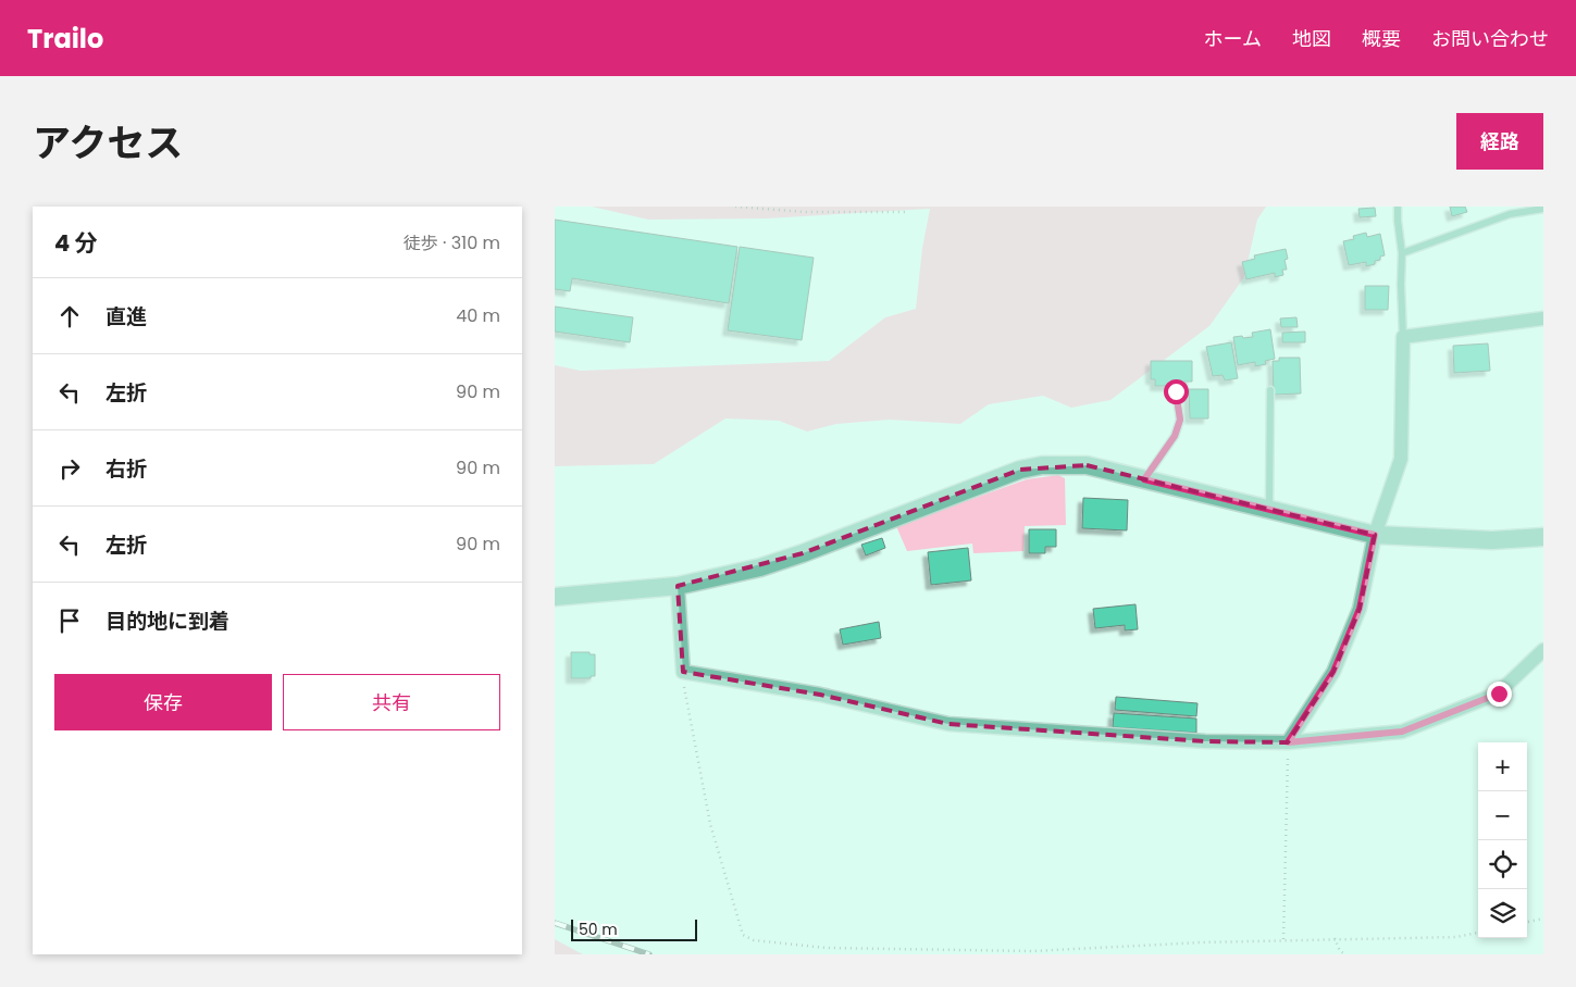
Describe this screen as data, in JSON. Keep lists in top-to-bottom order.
{
  "scale_bar": "50 m",
  "page": {
    "header": "Trailo",
    "nav": [
      "ホーム",
      "地図",
      "概要",
      "お問い合わせ"
    ],
    "title": "アクセス",
    "buttons": [
      "経路",
      ["保存", "共有"]
    ],
    "heading": ["4 分", "徒歩 · 310 m"],
    "list": [
      ["直進", "40 m"],
      ["左折", "90 m"],
      ["右折", "90 m"],
      ["左折", "90 m"],
      "目的地に到着"
    ],
    "map_buttons": ["+", "−"],
    "scale": "50 m"
  }
}
